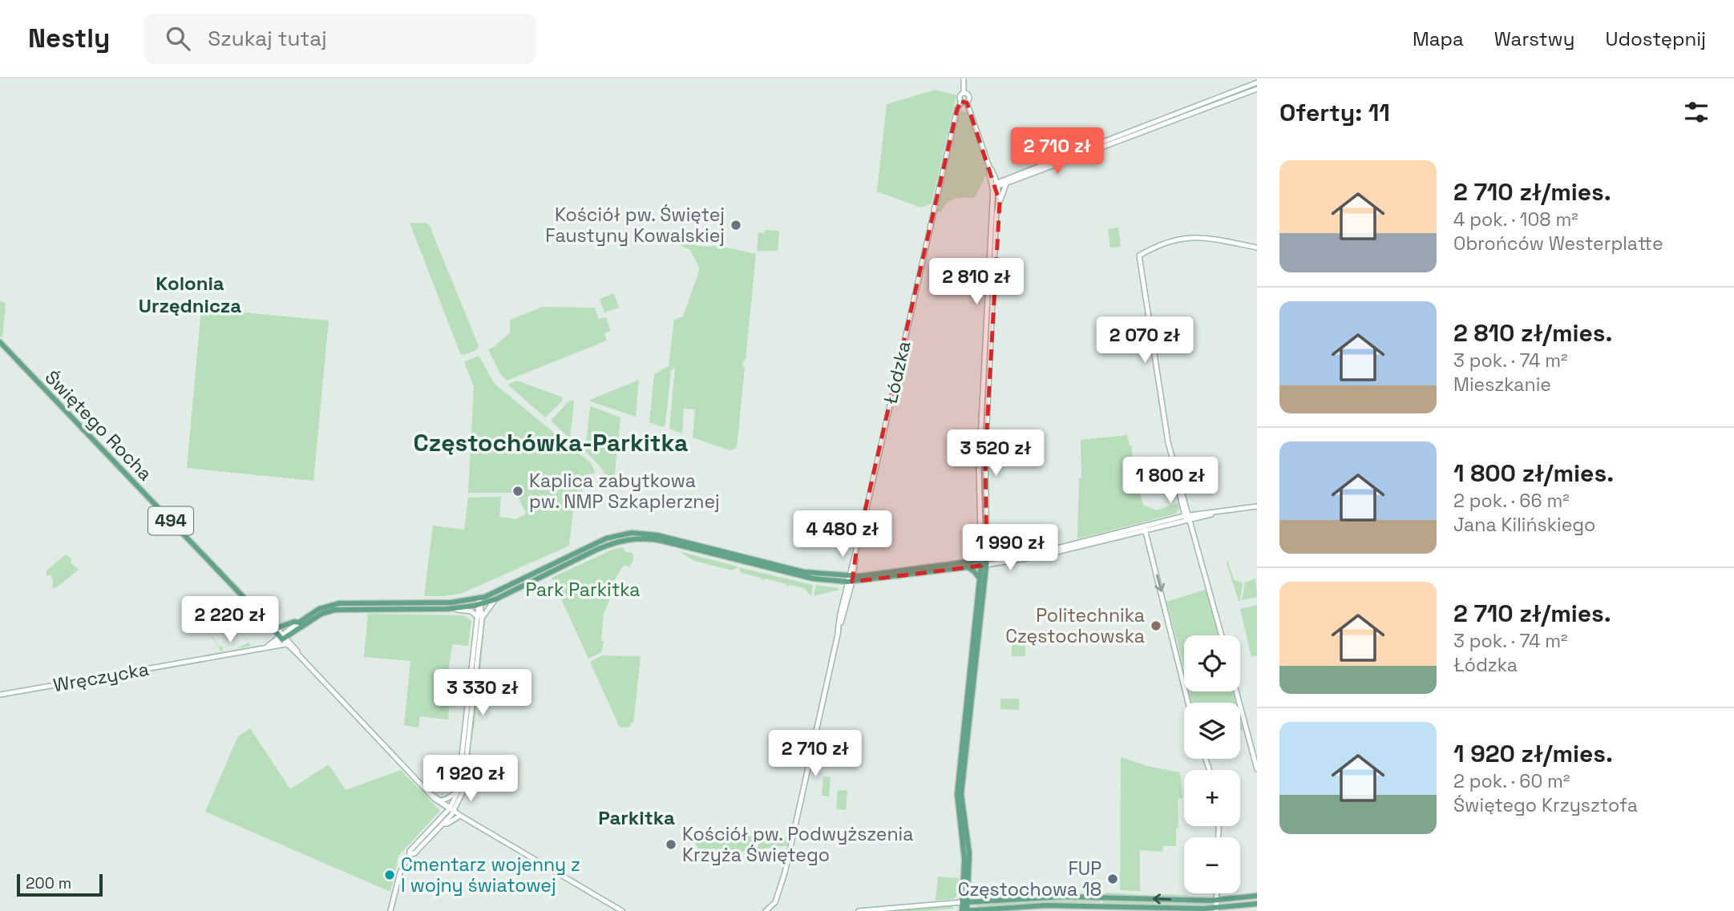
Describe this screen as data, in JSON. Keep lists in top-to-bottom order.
{
  "streets": {
    "main road": ["Świętego Rocha", "494"],
    "street": ["Łódzka", "Wręczycka"]
  },
  "crossings": [
    ["Świętego Rocha", "Wręczycka"]
  ],
  "districts": ["Kolonia Urzędnicza", "Częstochówka-Parkitka", "Parkitka"],
  "parks": ["Park Parkitka"],
  "places": [
    "Kościół pw. Świętej Faustyny Kowalskiej",
    "Kaplica zabytkowa pw. NMP Szkaplerznej",
    "Politechnika Częstochowska",
    "Kościół pw. Podwyższenia Krzyża Świętego",
    "Cmentarz wojenny z I wojny światowej",
    "FUP Częstochowa 18"
  ],
  "scale_bar": "200 m",
  "page": {
    "header": "Nestly",
    "search": "Szukaj tutaj",
    "nav": ["Mapa", "Warstwy", "Udostępnij"],
    "heading": "Oferty: 11",
    "price": [
      "2 710 zł",
      "2 810 zł",
      "2 070 zł",
      "3 520 zł",
      "1 800 zł",
      "4 480 zł",
      "1 990 zł",
      "2 220 zł",
      "3 330 zł",
      "2 710 zł",
      "1 920 zł"
    ],
    "list": [
      {
        "name": "2 710 zł/mies.",
        "note": "4 pok. · 108 m² · Obrońców Westerplatte"
      },
      {
        "name": "2 810 zł/mies.",
        "note": "3 pok. · 74 m² · Mieszkanie"
      },
      {
        "name": "1 800 zł/mies.",
        "note": "2 pok. · 66 m² · Jana Kilińskiego"
      },
      {
        "name": "2 710 zł/mies.",
        "note": "3 pok. · 74 m² · Łódzka"
      },
      {
        "name": "1 920 zł/mies.",
        "note": "2 pok. · 60 m² · Świętego Krzysztofa"
      }
    ],
    "map_buttons": ["+", "−"],
    "scale": "200 m"
  }
}
